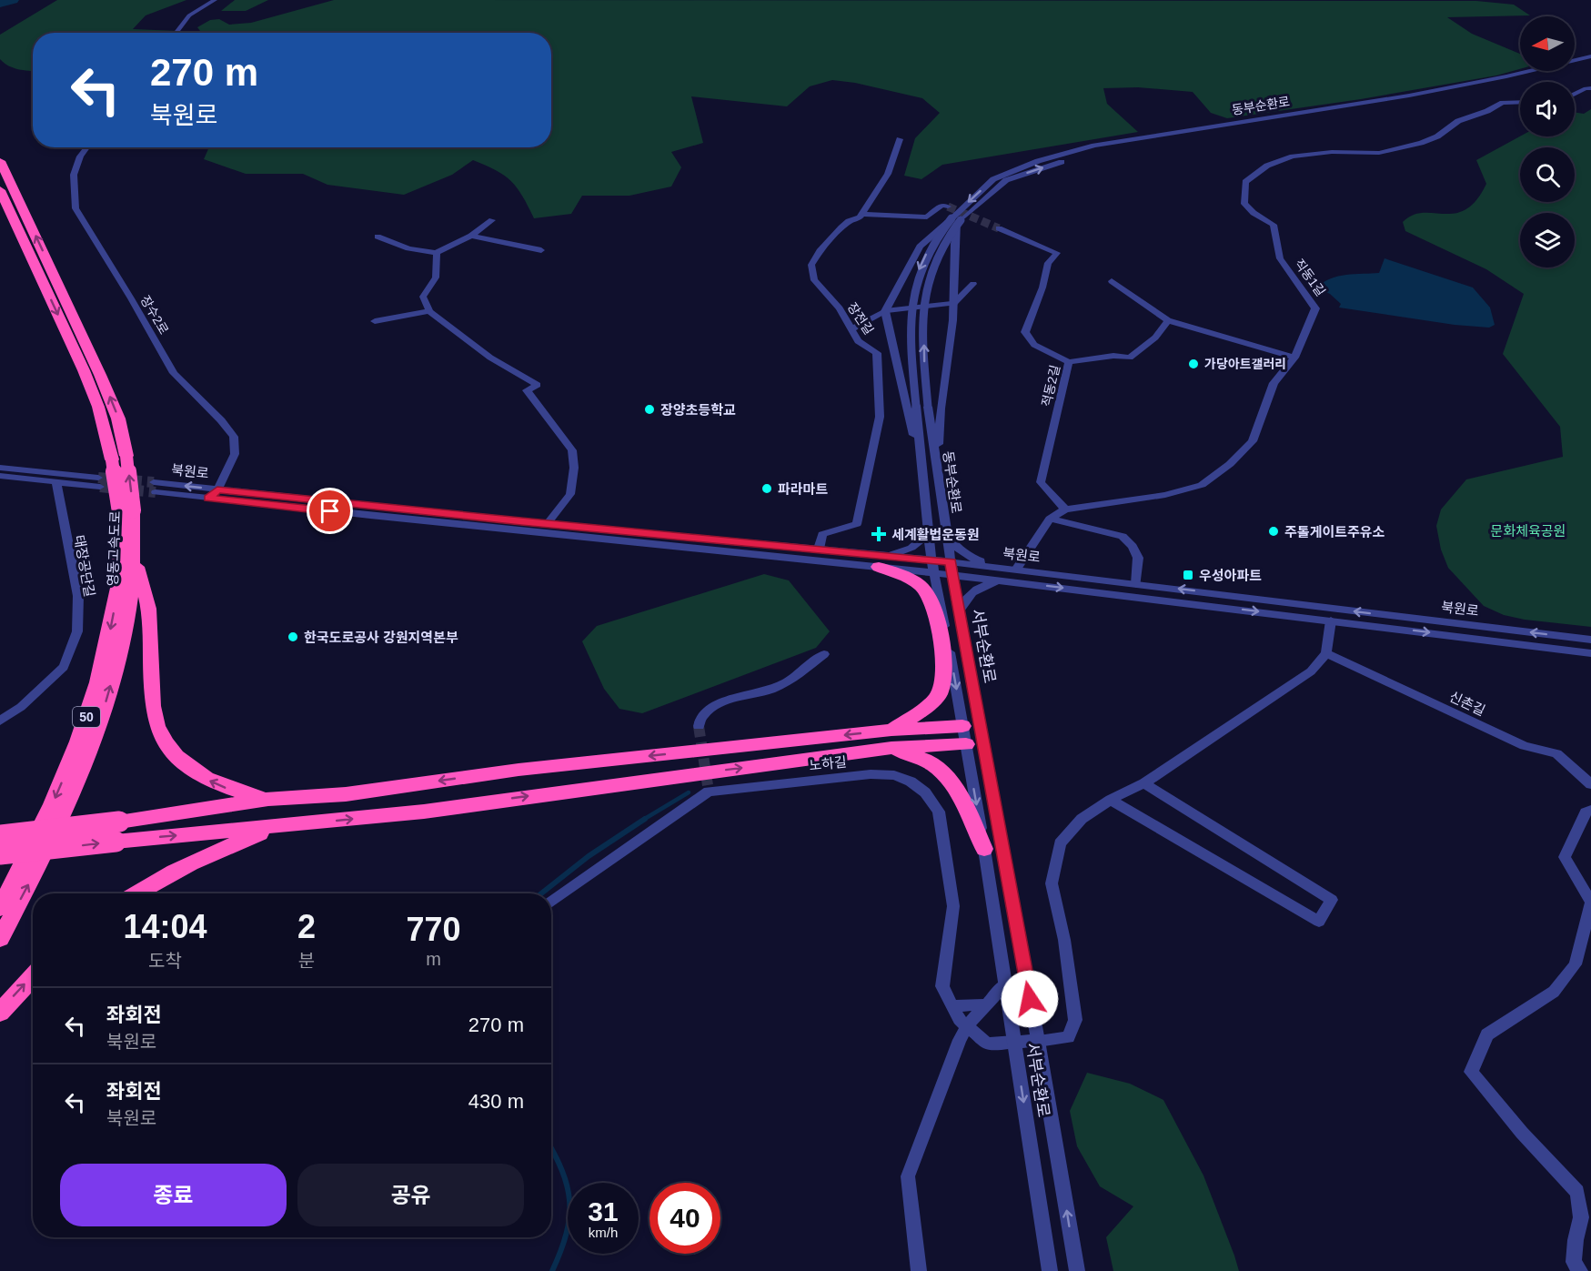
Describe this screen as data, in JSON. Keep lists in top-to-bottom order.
{
  "streets": {
    "highway": ["영동고속도로", "50"],
    "street": [
      "동부순환로",
      "직동1길",
      "장수2로",
      "장전길",
      "적동2길",
      "북원로",
      "태장공단길",
      "서부순환로",
      "신촌길",
      "노하길"
    ]
  },
  "crossings": [
    ["동부순환로", "북원로"],
    ["동부순환로", "서부순환로"],
    ["직동1길", "적동2길"],
    ["직동1길", "북원로"],
    ["장수2로", "북원로"],
    ["장전길", "북원로"],
    ["북원로", "서부순환로"],
    ["서부순환로", "노하길"]
  ],
  "parks": ["문화체육공원"],
  "places": {
    "other": [
      "가당아트갤러리",
      "장양초등학교",
      "파라마트",
      "주톨게이트주유소",
      "한국도로공사 강원지역본부"
    ],
    "health": ["세계활법운동원"],
    "transit": ["우성아파트"]
  },
  "north": "left",
  "page": {
    "turn": ["270 m", "북원로"],
    "eta": [
      "14:04",
      "도착",
      "2",
      "분",
      "770",
      "m"
    ],
    "list": [
      {
        "name": "좌회전",
        "note": "북원로",
        "value": "270 m"
      },
      {
        "name": "좌회전",
        "note": "북원로",
        "value": "430 m"
      }
    ],
    "buttons": ["종료", "공유"],
    "speed": "31 km/h",
    "limit": "40"
  }
}
